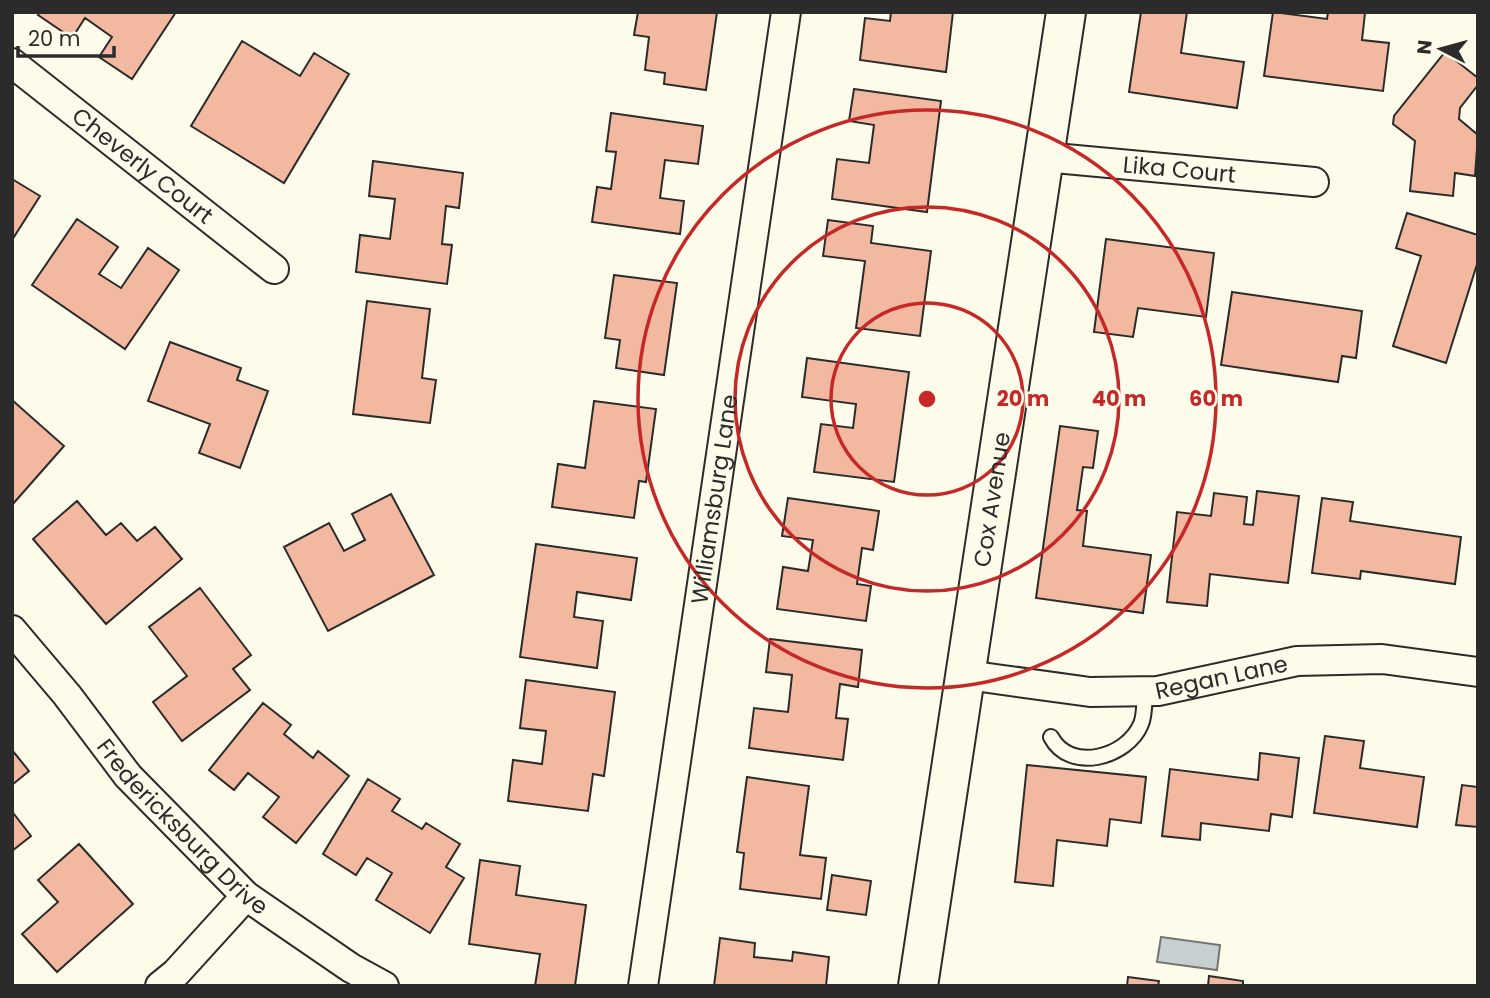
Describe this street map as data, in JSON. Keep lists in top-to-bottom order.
{
  "streets": {
    "main road": ["Cox Avenue"],
    "street": [
      "Cheverly Court",
      "Lika Court",
      "Williamsburg Lane",
      "Regan Lane",
      "Fredericksburg Drive"
    ]
  },
  "crossings": [
    ["Lika Court", "Cox Avenue"],
    ["Cox Avenue", "Regan Lane"]
  ],
  "scale_bar": "20 m",
  "north": "left",
  "rings": ["20 m", "40 m", "60 m"]
}
